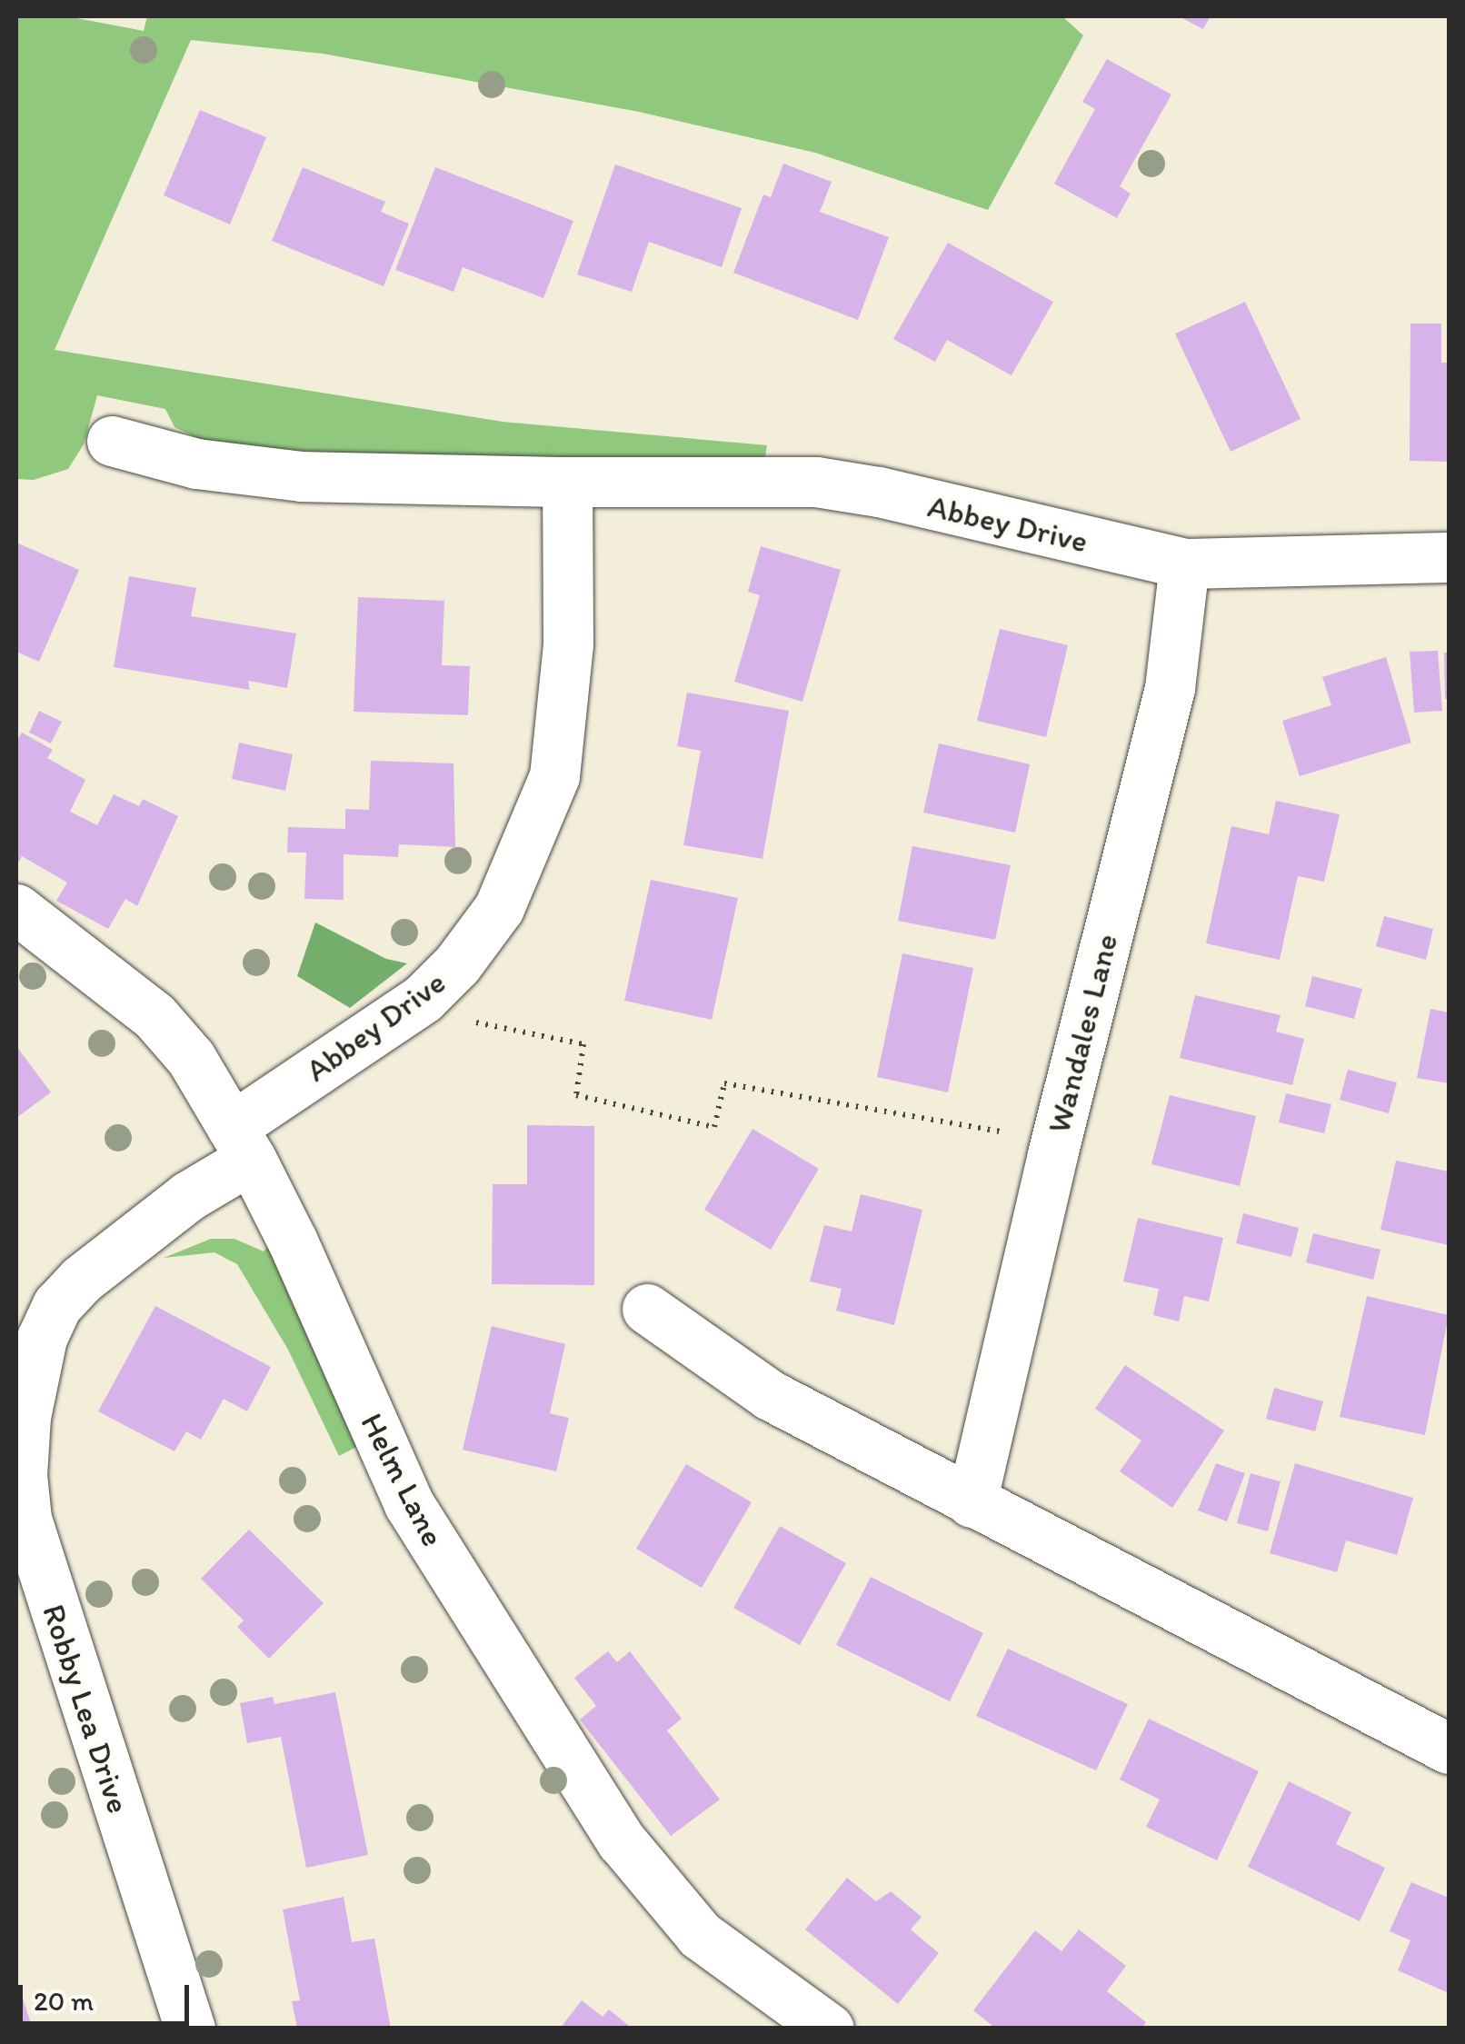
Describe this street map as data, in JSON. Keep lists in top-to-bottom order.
{
  "streets": {
    "street": [
      "Abbey Drive",
      "Wandales Lane",
      "Helm Lane",
      "Robby Lea Drive"
    ]
  },
  "crossings": [
    ["Abbey Drive", "Wandales Lane"],
    ["Abbey Drive", "Helm Lane"],
    ["Abbey Drive", "Robby Lea Drive"],
    ["Helm Lane", "Robby Lea Drive"]
  ],
  "scale_bar": "20 m"
}
